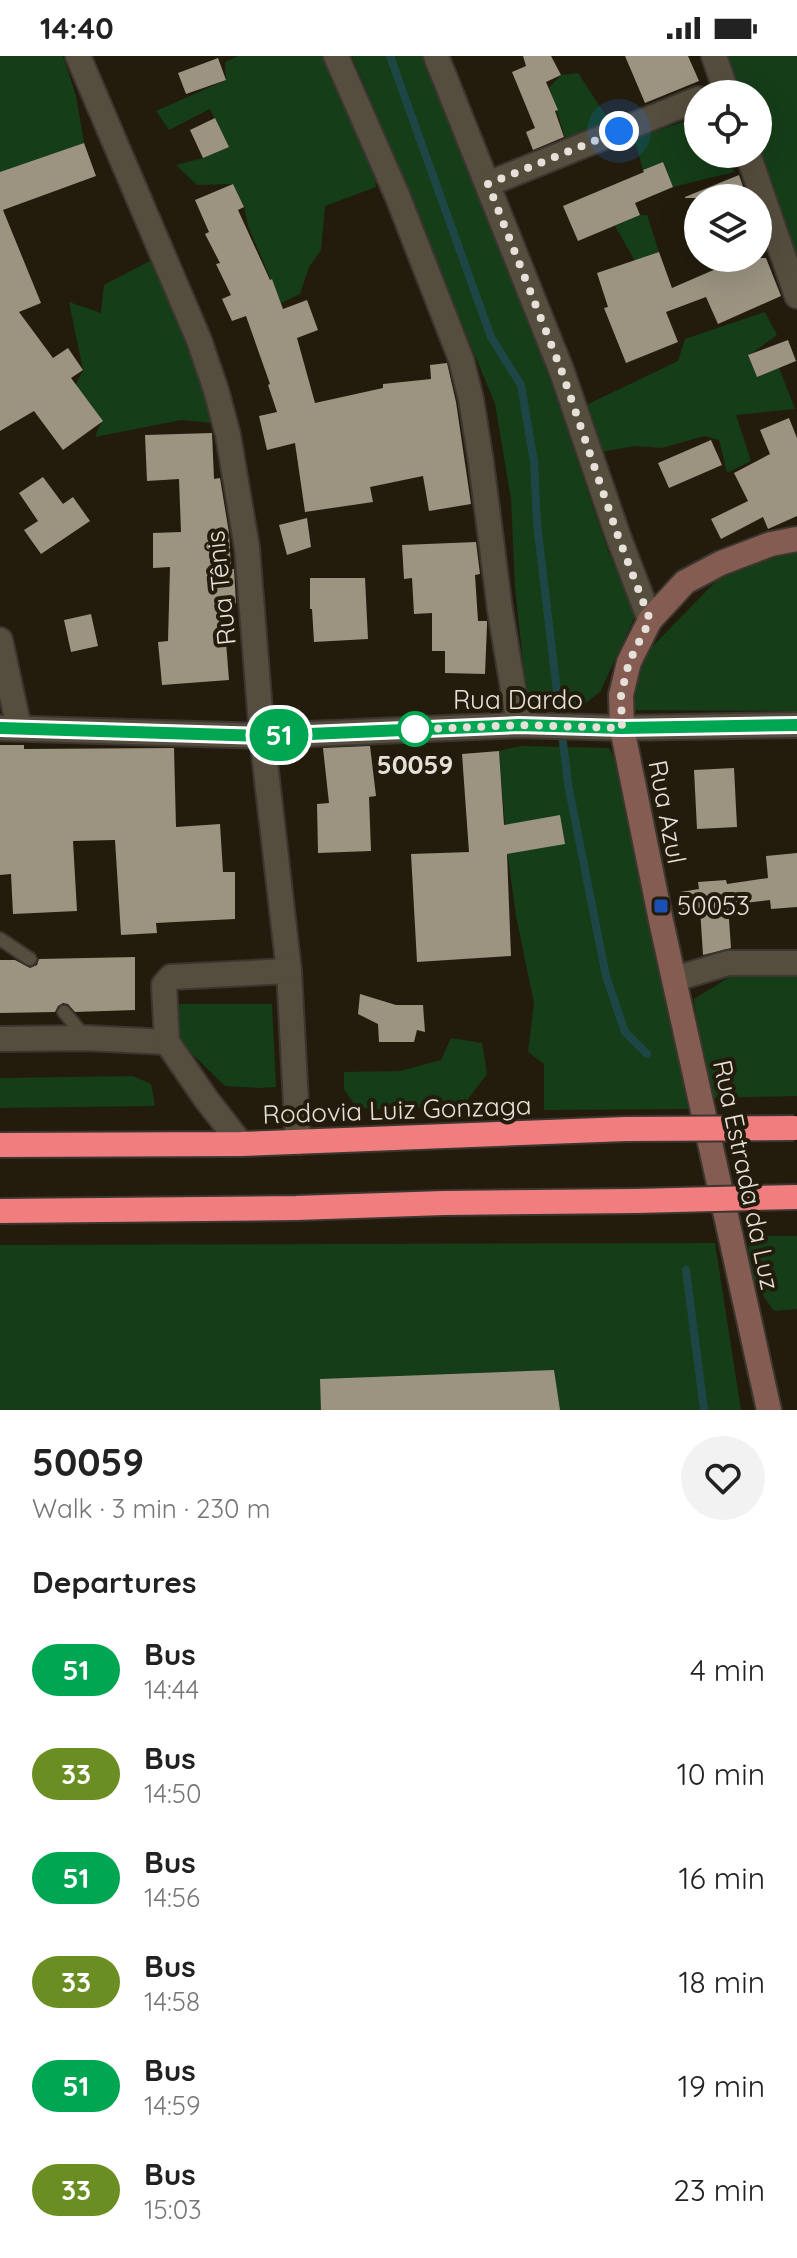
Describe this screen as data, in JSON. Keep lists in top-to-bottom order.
{
  "streets": {
    "highway": ["Rodovia Luiz Gonzaga"],
    "main road": ["Rua Azul", "Rua Estrada da Luz"],
    "street": ["Rua Tênis", "Rua Dardo"]
  },
  "crossings": [
    ["Rua Tênis", "Rua Dardo"],
    ["Rua Tênis", "Rodovia Luiz Gonzaga"],
    ["Rua Dardo", "Rua Azul"],
    ["Rua Azul", "Rua Estrada da Luz"]
  ],
  "places": {
    "other": ["50059"],
    "transit": ["50053"]
  },
  "lines": ["bus line 51"],
  "page": {
    "status": "14:40",
    "on_map": "51",
    "heading": [
      ["50059", "Walk · 3 min · 230 m"],
      "Departures"
    ],
    "list": [
      {
        "mark": "51",
        "name": "Bus",
        "note": "14:44",
        "value": "4 min"
      },
      {
        "mark": "33",
        "name": "Bus",
        "note": "14:50",
        "value": "10 min"
      },
      {
        "mark": "51",
        "name": "Bus",
        "note": "14:56",
        "value": "16 min"
      },
      {
        "mark": "33",
        "name": "Bus",
        "note": "14:58",
        "value": "18 min"
      },
      {
        "mark": "51",
        "name": "Bus",
        "note": "14:59",
        "value": "19 min"
      },
      {
        "mark": "33",
        "name": "Bus",
        "note": "15:03",
        "value": "23 min"
      }
    ]
  }
}
